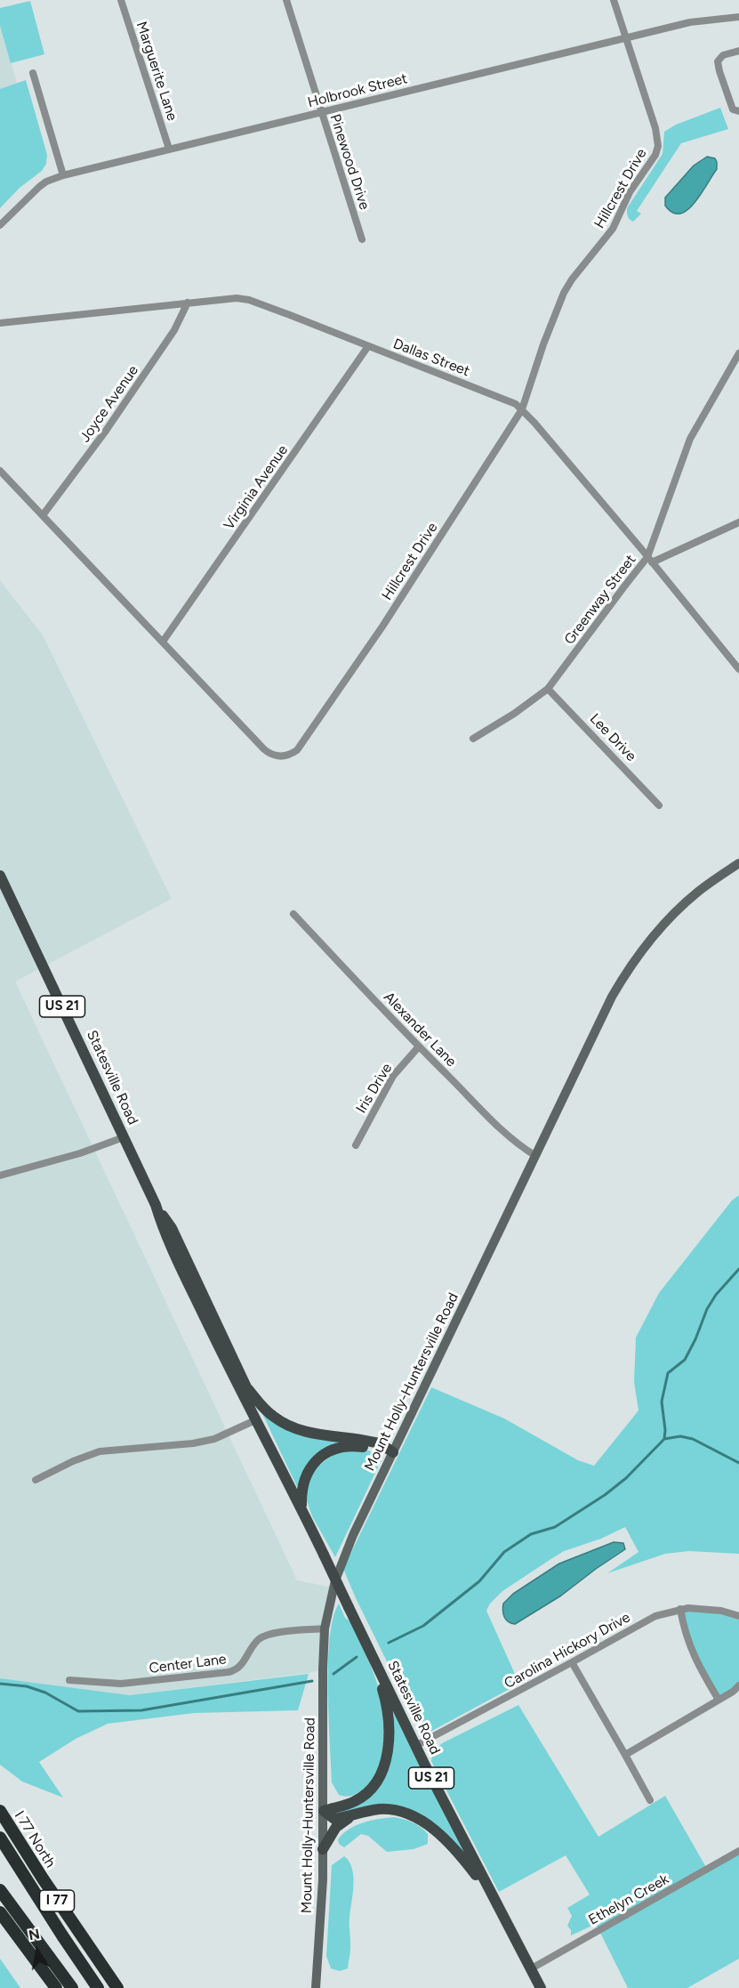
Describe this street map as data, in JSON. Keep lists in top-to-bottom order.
{
  "streets": {
    "highway": ["I 77 North", "I 77"],
    "main road": ["US 21", "Statesville Road", "Mount Holly-Huntersville Road"],
    "street": [
      "Marguerite Lane",
      "Holbrook Street",
      "Pinewood Drive",
      "Hillcrest Drive",
      "Dallas Street",
      "Joyce Avenue",
      "Virginia Avenue",
      "Greenway Street",
      "Lee Drive",
      "Alexander Lane",
      "Iris Drive",
      "Carolina Hickory Drive",
      "Center Lane",
      "Ethelyn Creek"
    ]
  },
  "crossings": [
    ["Marguerite Lane", "Holbrook Street"],
    ["Holbrook Street", "Pinewood Drive"],
    ["Holbrook Street", "Hillcrest Drive"],
    ["Hillcrest Drive", "Dallas Street"],
    ["Hillcrest Drive", "Joyce Avenue"],
    ["Hillcrest Drive", "Virginia Avenue"],
    ["Dallas Street", "Joyce Avenue"],
    ["Dallas Street", "Virginia Avenue"],
    ["Dallas Street", "Greenway Street"],
    ["Greenway Street", "Lee Drive"],
    ["Alexander Lane", "Iris Drive"],
    ["Alexander Lane", "Mount Holly-Huntersville Road"],
    ["Statesville Road", "Carolina Hickory Drive"],
    ["Statesville Road", "Ethelyn Creek"],
    ["Mount Holly-Huntersville Road", "Center Lane"]
  ],
  "north": "top"
}
